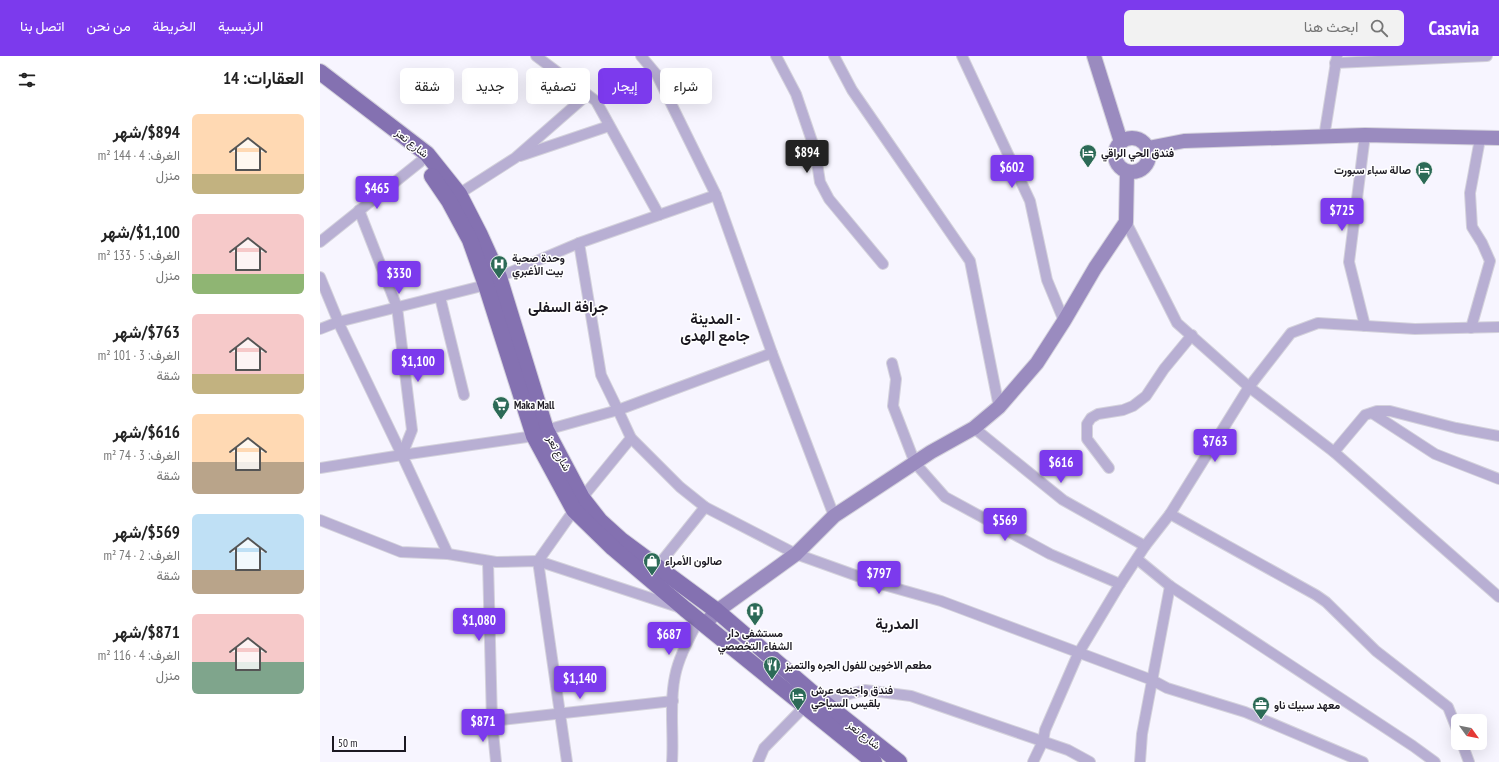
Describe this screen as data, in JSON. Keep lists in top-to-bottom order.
{
  "streets": {
    "main road": ["شارع تعز"]
  },
  "districts": ["جرافة السفلى", "المدينة - جامع الهدى", "المدرية"],
  "places": {
    "hotel": ["فندق الحي الراقي", "صالة سباء سبورت", "فندق واجنحه عرش بلقيس السياحي"],
    "hospital": ["وحدة صحية بيت الأغبري", "مستشفى دار الشفاء التخصصي"],
    "supermarket": ["Maka Mall"],
    "shop": ["صالون الأمراء"],
    "restaurant": ["مطعم الاخوين للفول الجره والتميز"],
    "office": ["معهد سبيك ناو"]
  },
  "scale_bar": "50 m",
  "north": "bottom right",
  "page": {
    "header": "Casavia",
    "search": "ابحث هنا",
    "nav": [
      "الرئيسية",
      "الخريطة",
      "من نحن",
      "اتصل بنا"
    ],
    "heading": "العقارات: 14",
    "chip": [
      "شراء",
      "إيجار",
      "تصفية",
      "جديد",
      "شقة"
    ],
    "list": [
      {
        "name": "$894/شهر",
        "note": "الغرف: 4 · 144 m² · منزل"
      },
      {
        "name": "$1,100/شهر",
        "note": "الغرف: 5 · 133 m² · منزل"
      },
      {
        "name": "$763/شهر",
        "note": "الغرف: 3 · 101 m² · شقة"
      },
      {
        "name": "$616/شهر",
        "note": "الغرف: 3 · 74 m² · شقة"
      },
      {
        "name": "$569/شهر",
        "note": "الغرف: 2 · 74 m² · شقة"
      },
      {
        "name": "$871/شهر",
        "note": "الغرف: 4 · 116 m² · منزل"
      }
    ],
    "price": [
      "$894",
      "$602",
      "$465",
      "$725",
      "$330",
      "$1,100",
      "$763",
      "$616",
      "$569",
      "$797",
      "$1,080",
      "$687",
      "$1,140",
      "$871"
    ],
    "scale": "50 m"
  }
}
